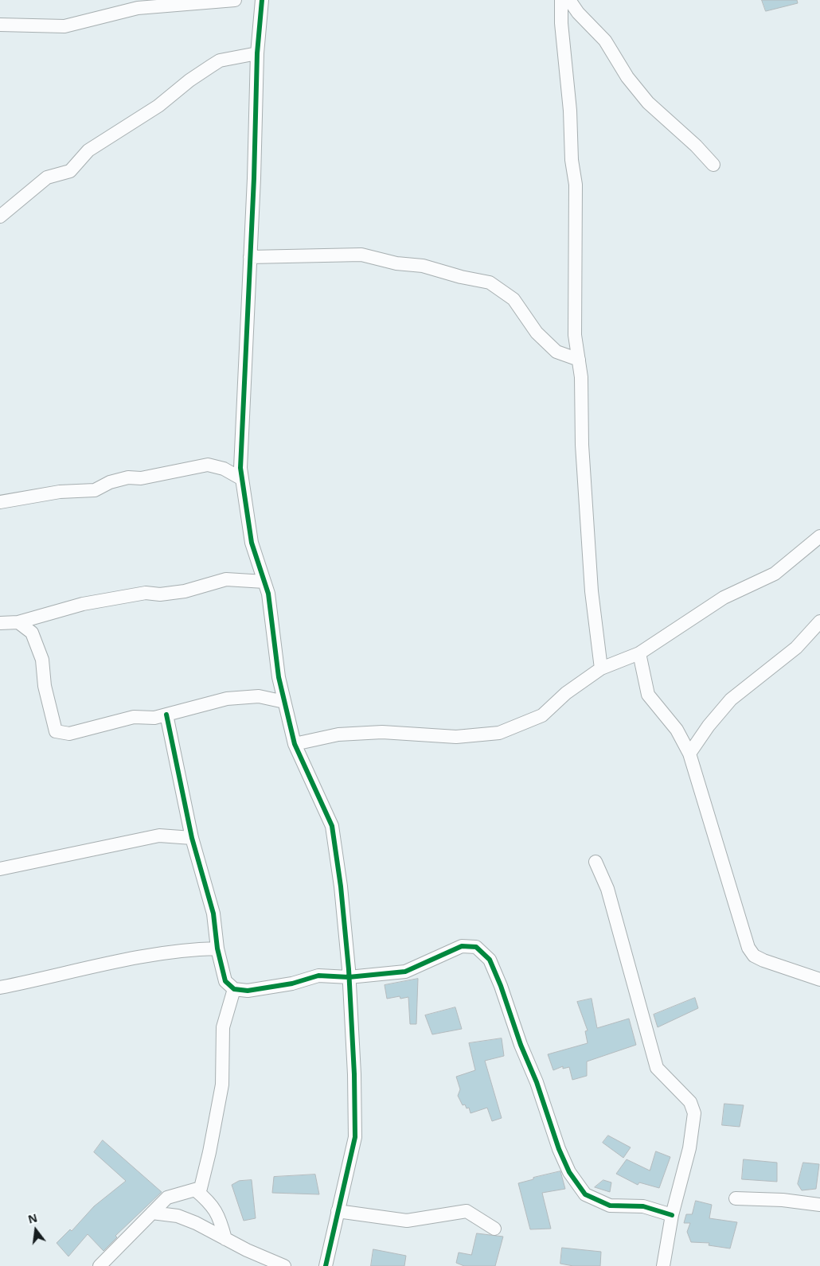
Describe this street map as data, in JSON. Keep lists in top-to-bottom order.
{
  "north": "top"
}
